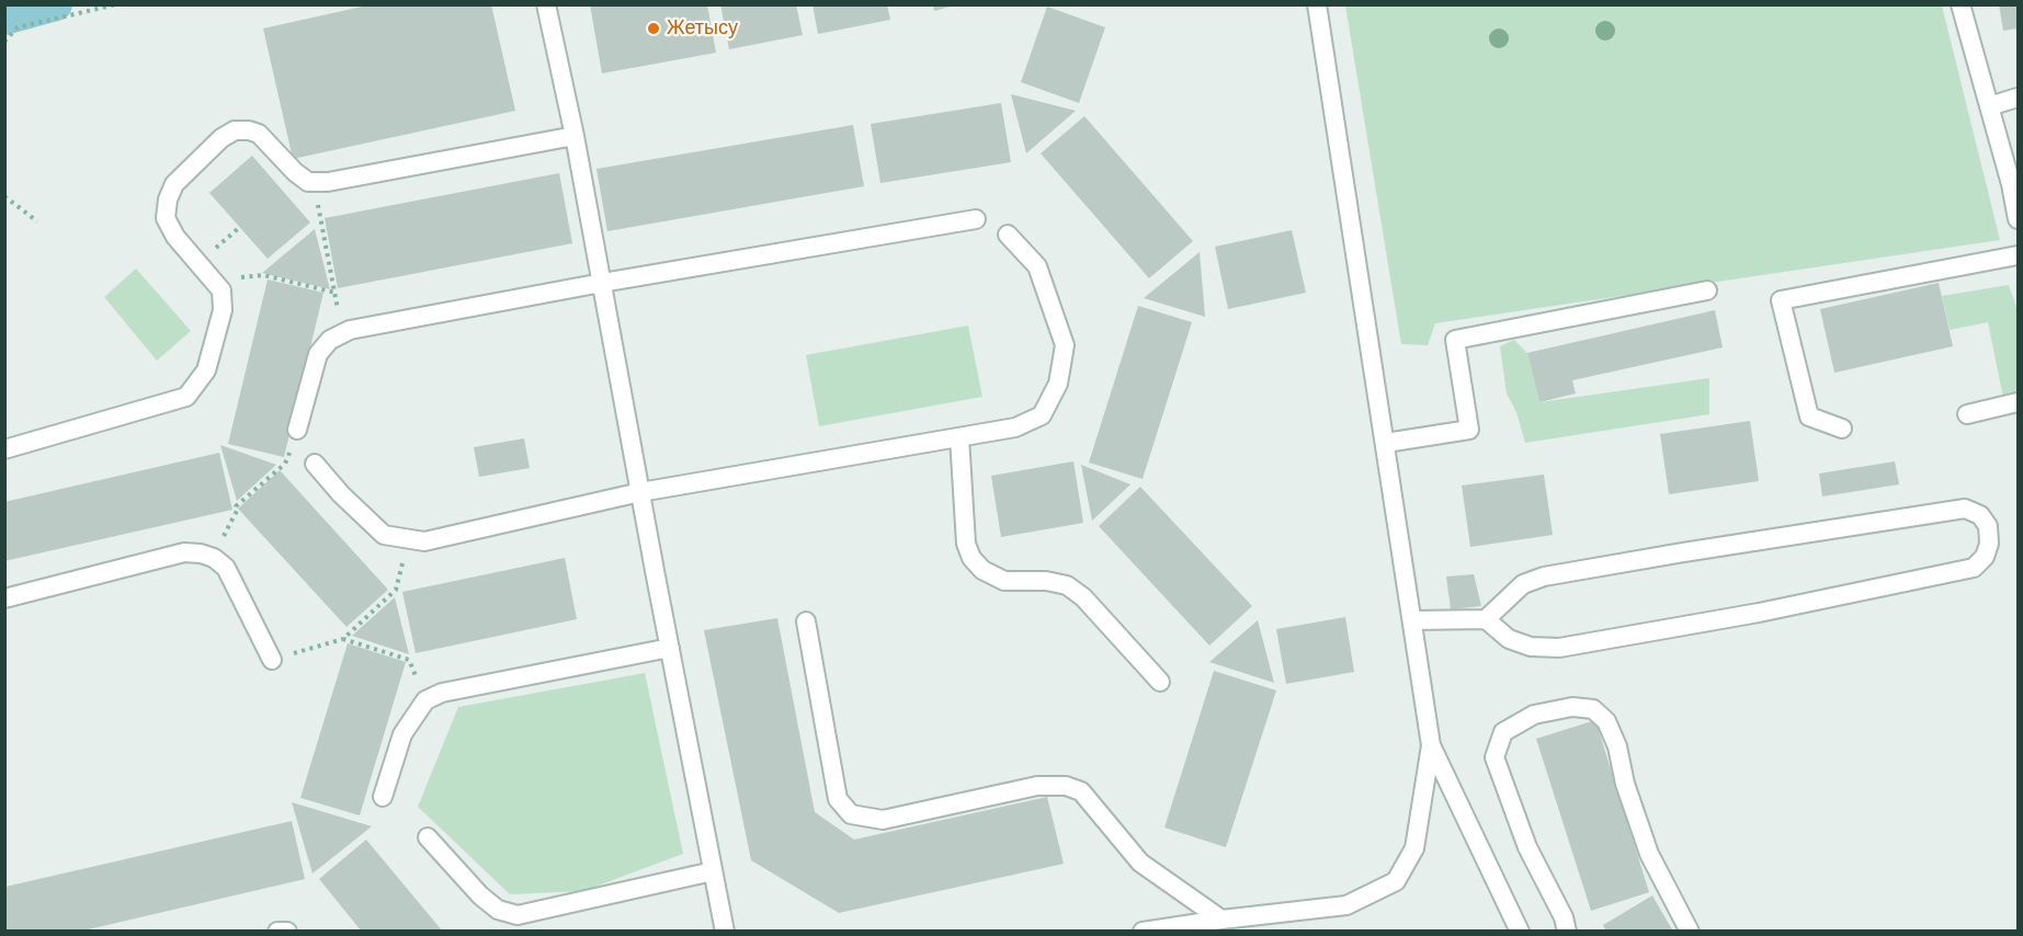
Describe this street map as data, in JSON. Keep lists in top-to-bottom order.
{
  "places": ["Жетысу"]
}
